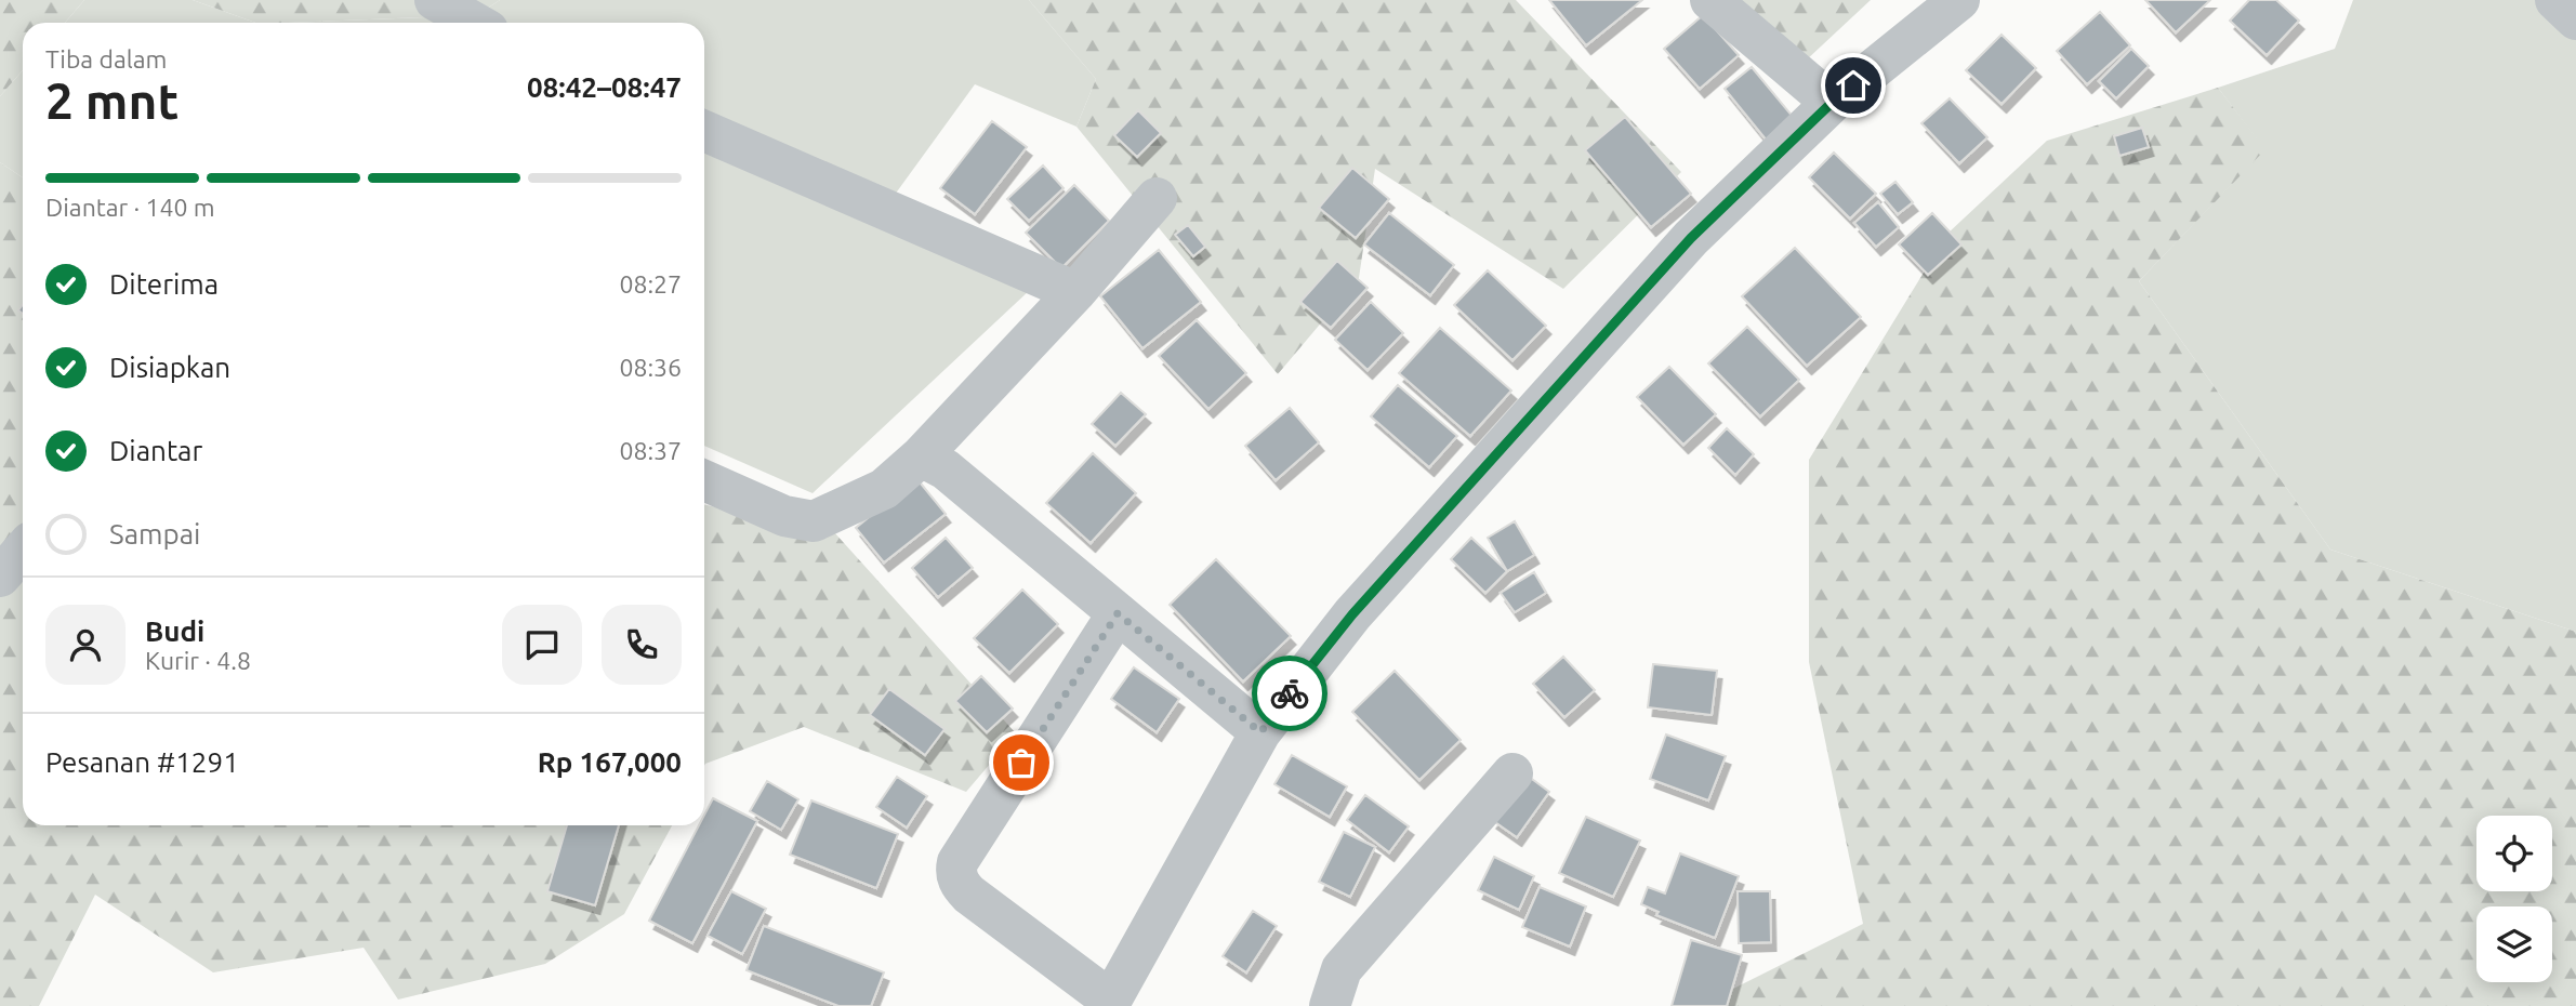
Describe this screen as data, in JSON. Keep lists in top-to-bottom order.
{
  "page": {
    "heading": ["2 mnt", "Tiba dalam", "08:42–08:47"],
    "panel": [
      "Budi",
      "Kurir · 4.8",
      "Pesanan #1291",
      "Rp 167,000"
    ],
    "bar": "Diantar · 140 m",
    "list": [
      ["Diterima", "08:27"],
      ["Disiapkan", "08:36"],
      ["Diantar", "08:37"],
      "Sampai"
    ]
  }
}
